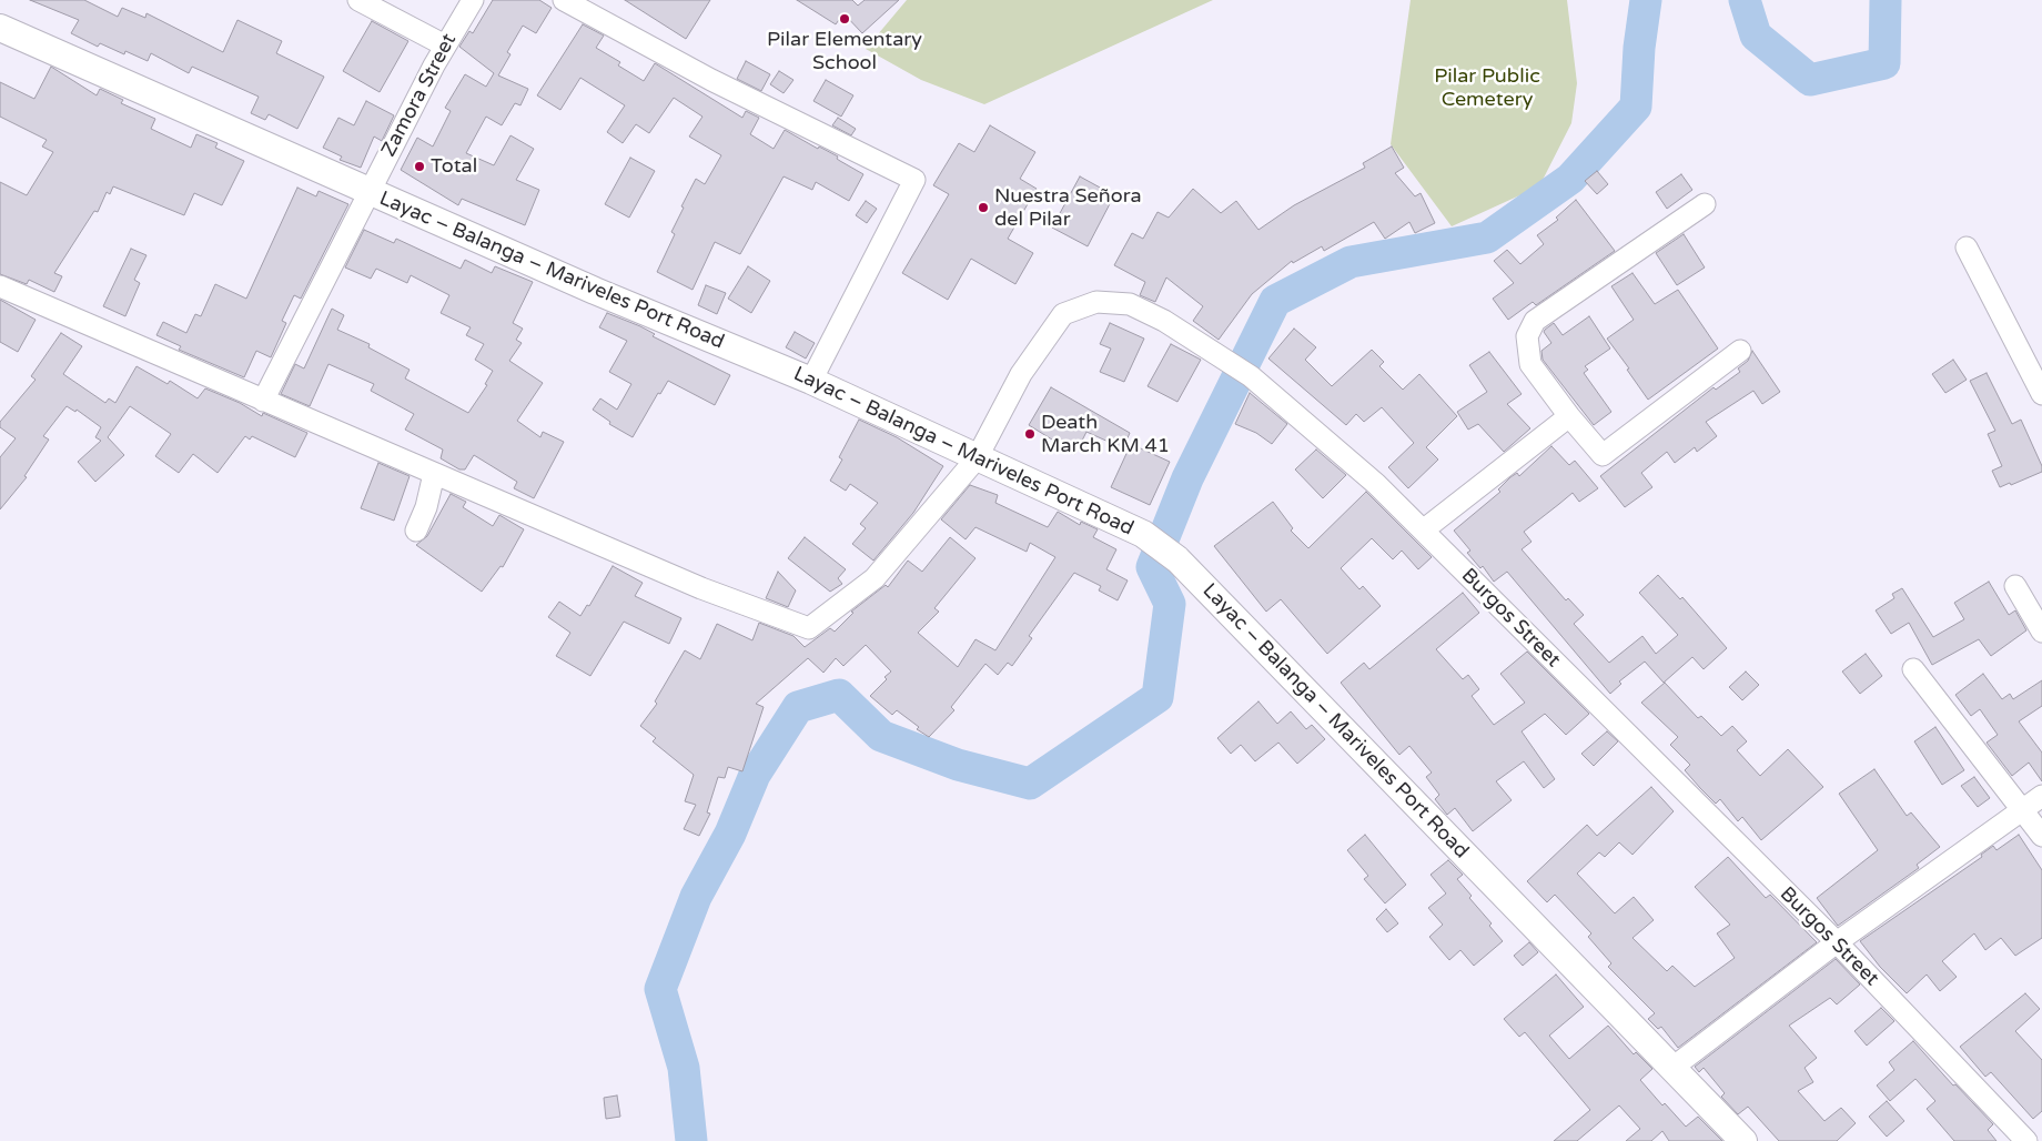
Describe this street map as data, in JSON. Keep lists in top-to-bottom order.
{
  "streets": {
    "main road": ["Layac – Balanga – Mariveles Port Road"],
    "street": ["Zamora Street", "Burgos Street"]
  },
  "crossings": [
    ["Zamora Street", "Layac – Balanga – Mariveles Port Road"],
    ["Layac – Balanga – Mariveles Port Road", "Burgos Street"]
  ],
  "parks": ["Pilar Public Cemetery"],
  "places": [
    "Pilar Elementary School",
    "Total",
    "Nuestra Señora del Pilar",
    "Death March KM 41"
  ]
}
